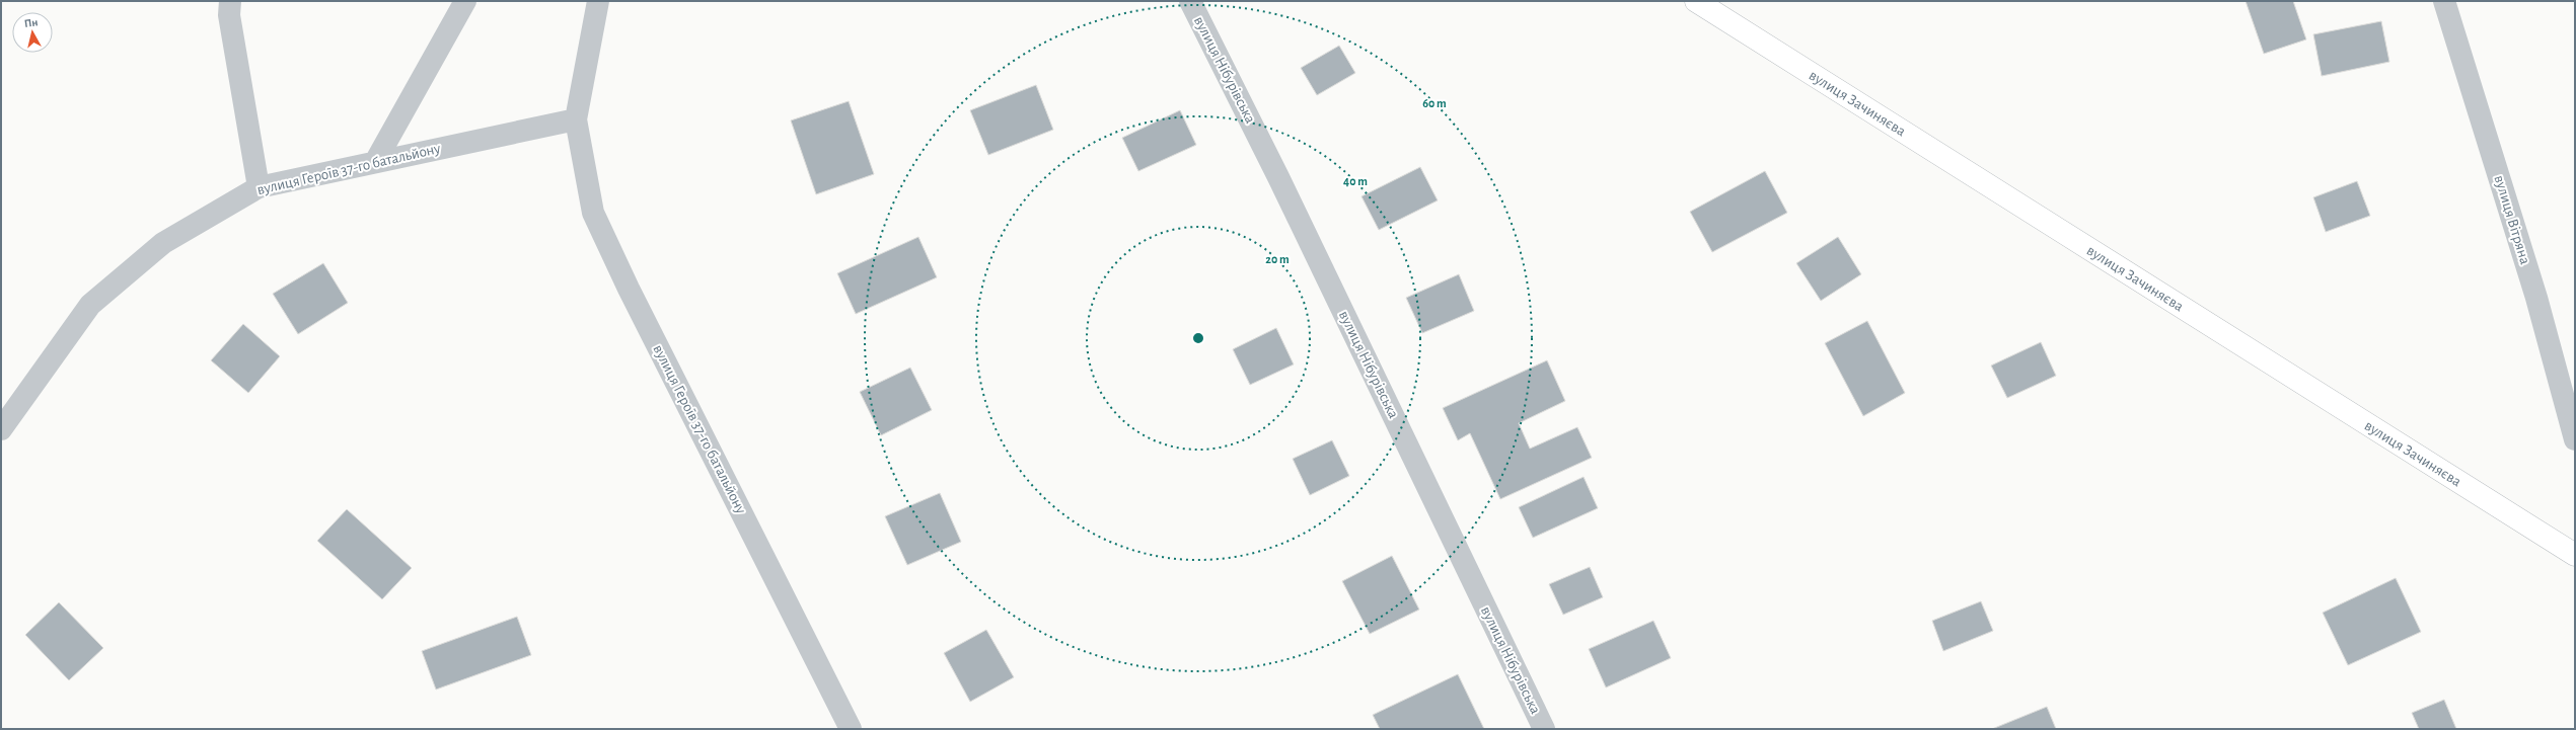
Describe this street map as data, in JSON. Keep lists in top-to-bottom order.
{
  "streets": {
    "main road": ["вулиця Зачиняєва"],
    "street": ["вулиця Нібурівська", "вулиця Героїв 37-го батальйону", "вулиця Вітряна"]
  },
  "north": "top",
  "rings": ["60 m", "40 m", "20 m"]
}
